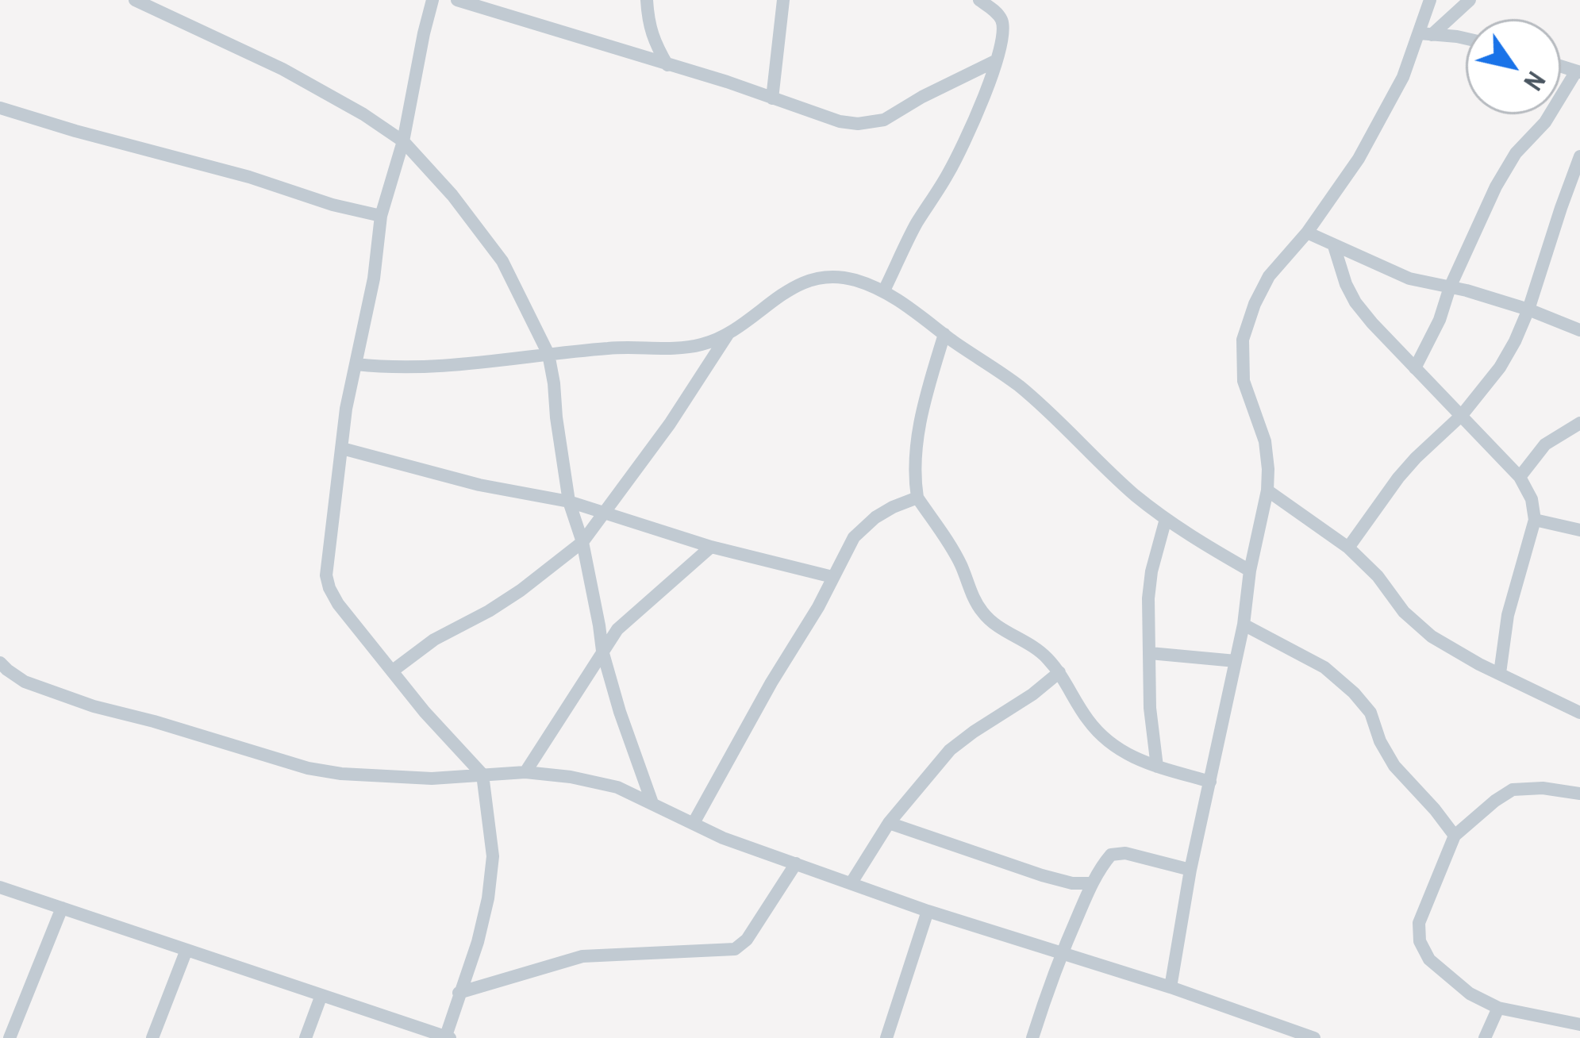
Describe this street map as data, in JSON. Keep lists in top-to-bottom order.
{
  "north": "bottom right"
}
